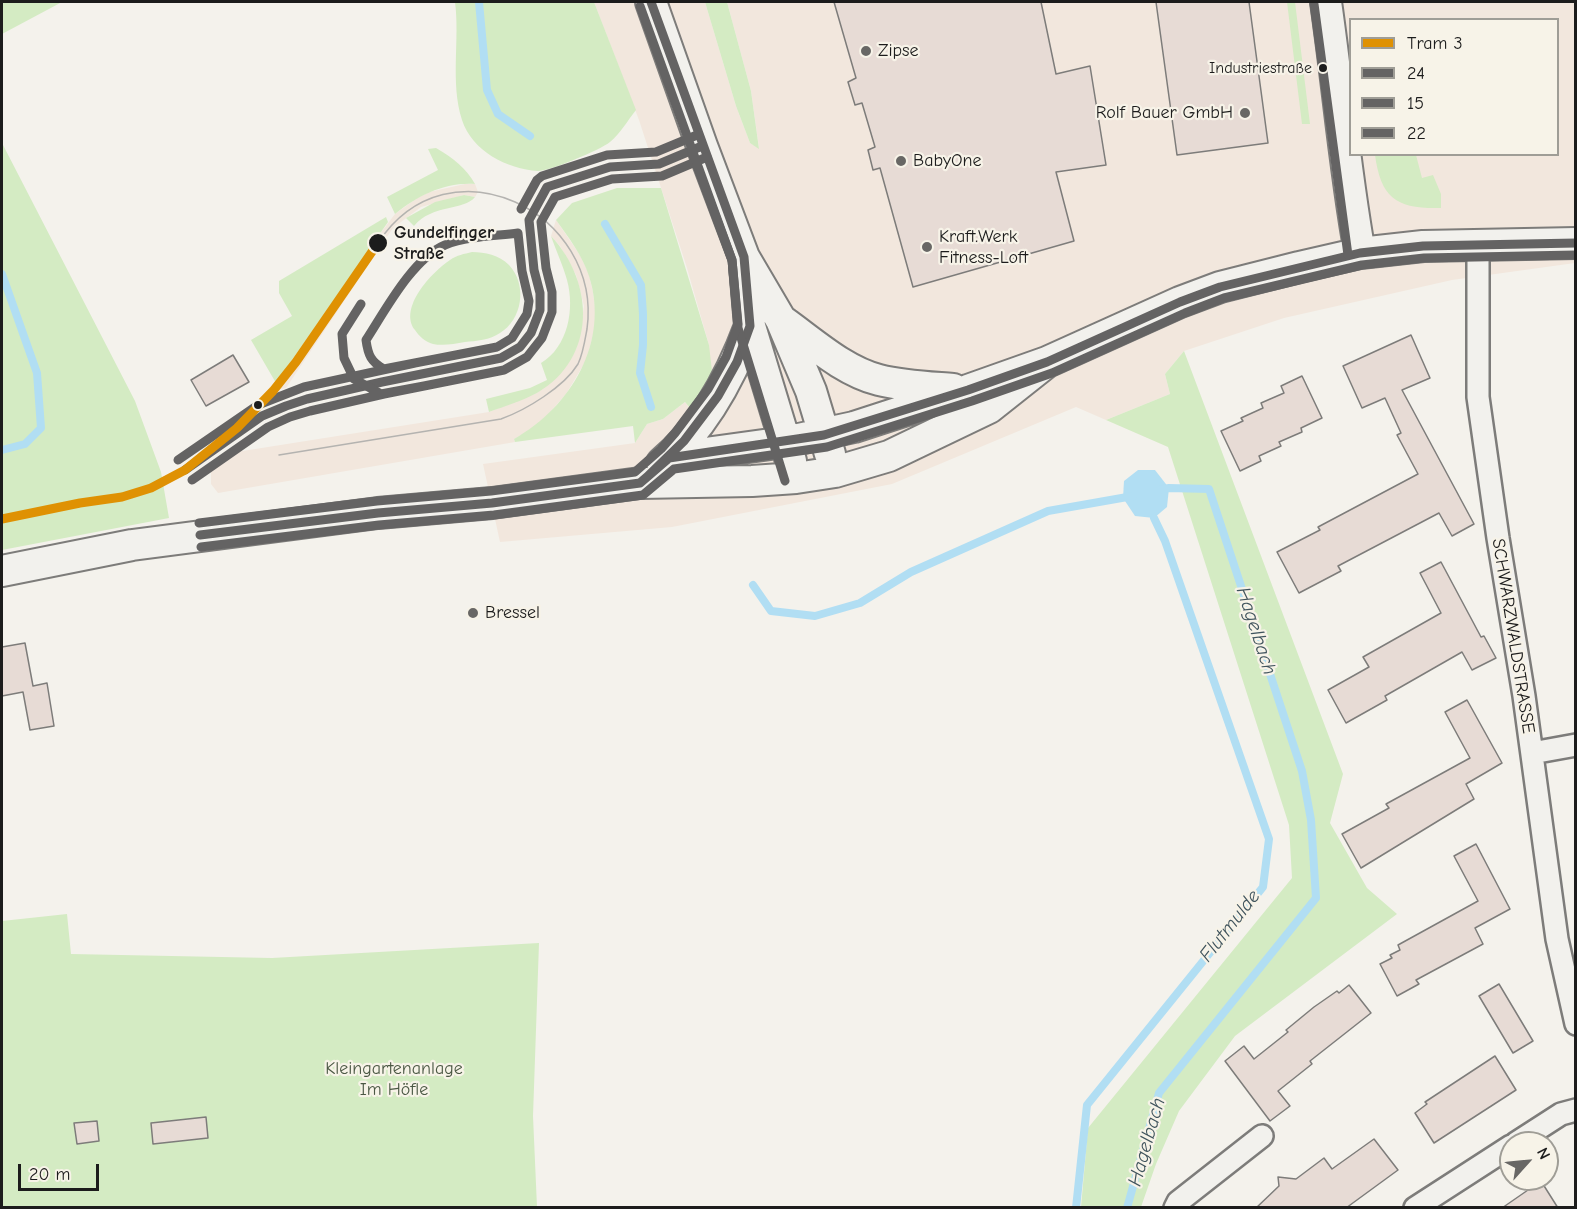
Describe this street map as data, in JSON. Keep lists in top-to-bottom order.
{
  "streets": {
    "street": ["SCHWARZWALDSTRASSE"]
  },
  "water": ["Hagelbach", "Flutmulde"],
  "parks": ["Kleingartenanlage Im Höfle"],
  "places": [
    "Zipse",
    "Industriestraße",
    "Rolf Bauer GmbH",
    "BabyOne",
    "Gundelfinger Straße",
    "Kraft.Werk Fitness-Loft",
    "Bressel"
  ],
  "lines": [
    "transit line 24",
    "transit line 15",
    "transit line 22",
    "tram line 3"
  ],
  "legend": [
    "Tram 3",
    "24",
    "15",
    "22"
  ],
  "scale_bar": "20 m",
  "north": "top right"
}
